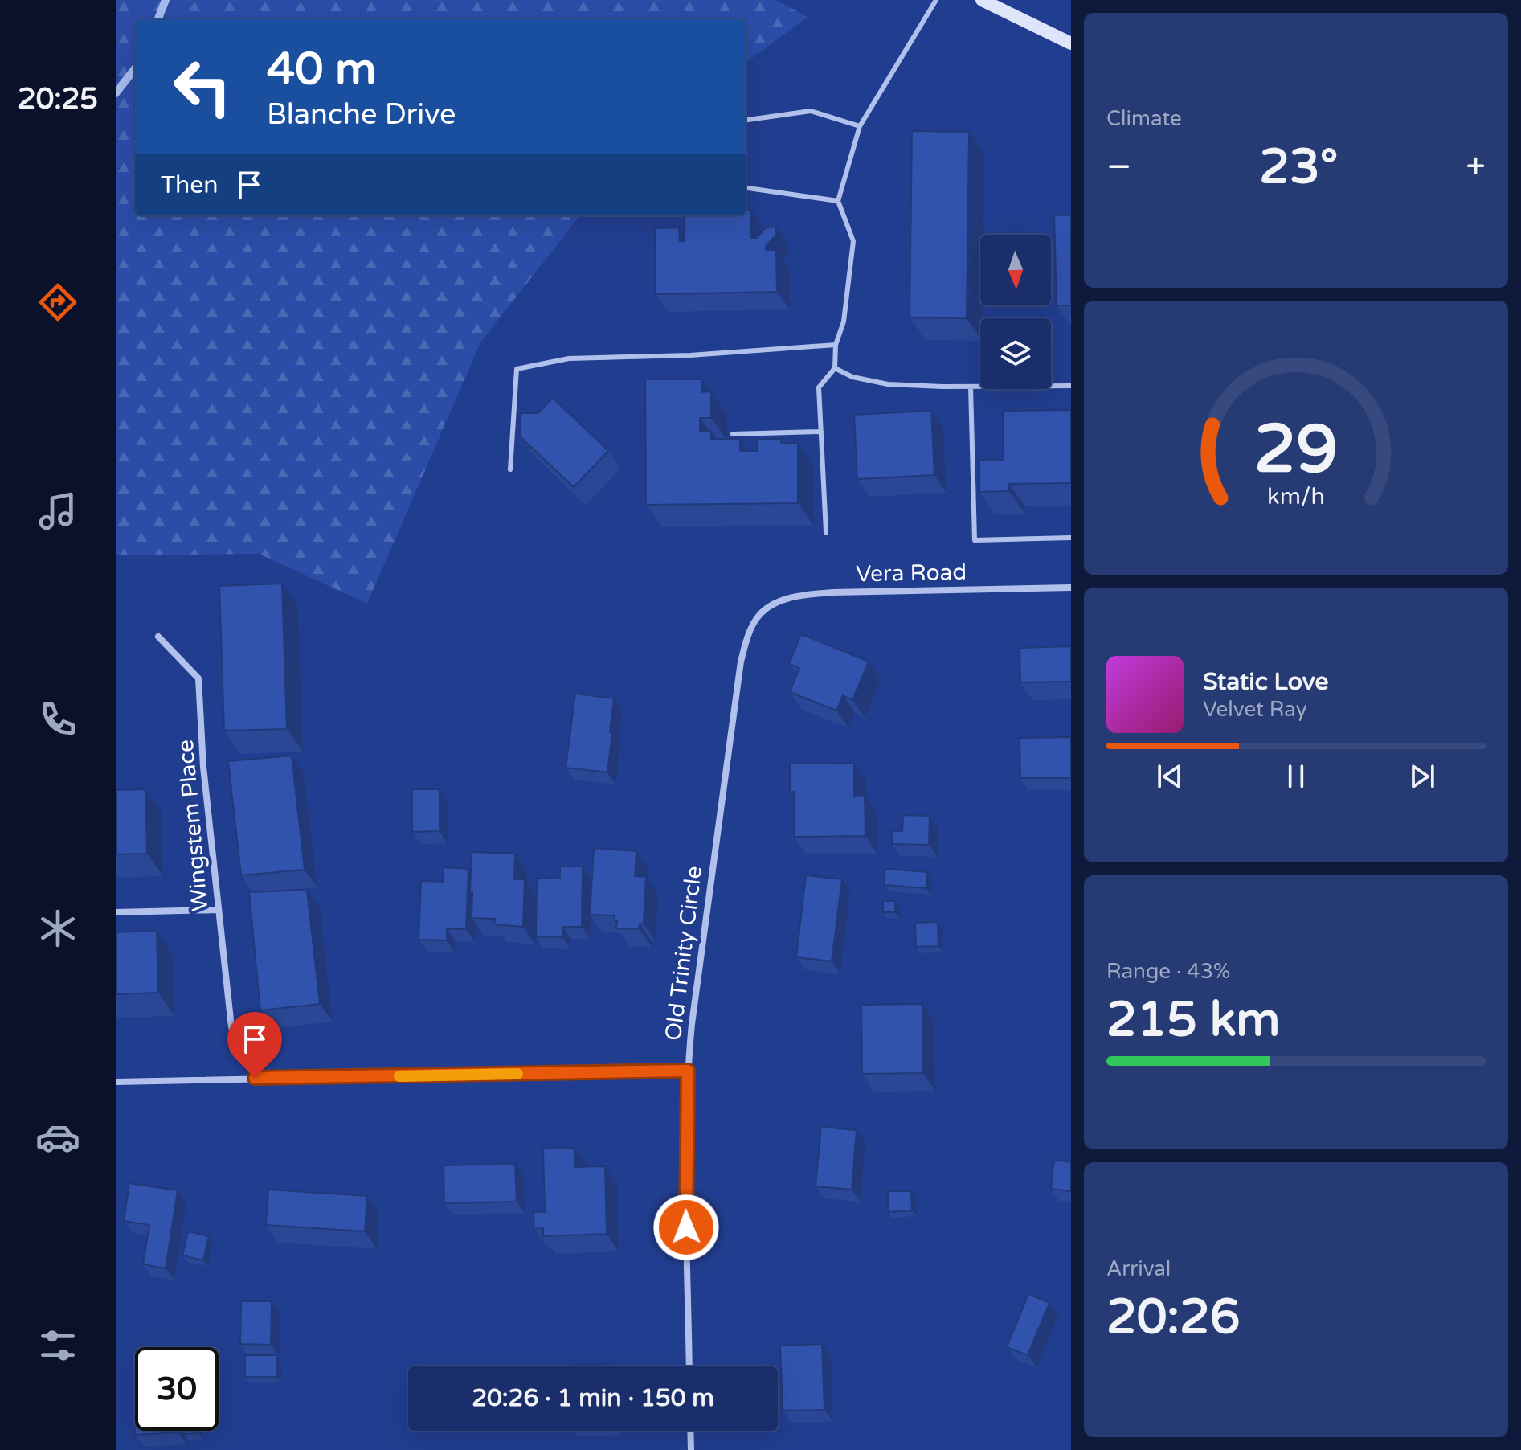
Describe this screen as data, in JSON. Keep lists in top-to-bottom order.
{
  "streets": {
    "street": ["Vera Road", "Wingstem Place", "Old Trinity Circle"]
  },
  "crossings": [
    ["Vera Road", "Old Trinity Circle"]
  ],
  "north": "bottom",
  "page": {
    "tabs": "20:25",
    "tile": [
      "Climate",
      ["Range · 43%", "215 km"],
      ["Arrival", "20:26"]
    ],
    "turn": ["40 m", "Blanche Drive"],
    "heat": ["−", "23°", "+"],
    "then": "Then",
    "song": ["Static Love", "Velvet Ray"],
    "limit": "30",
    "trip": "20:26 · 1 min · 150 m",
    "gauge": ["29", "km/h"]
  }
}
